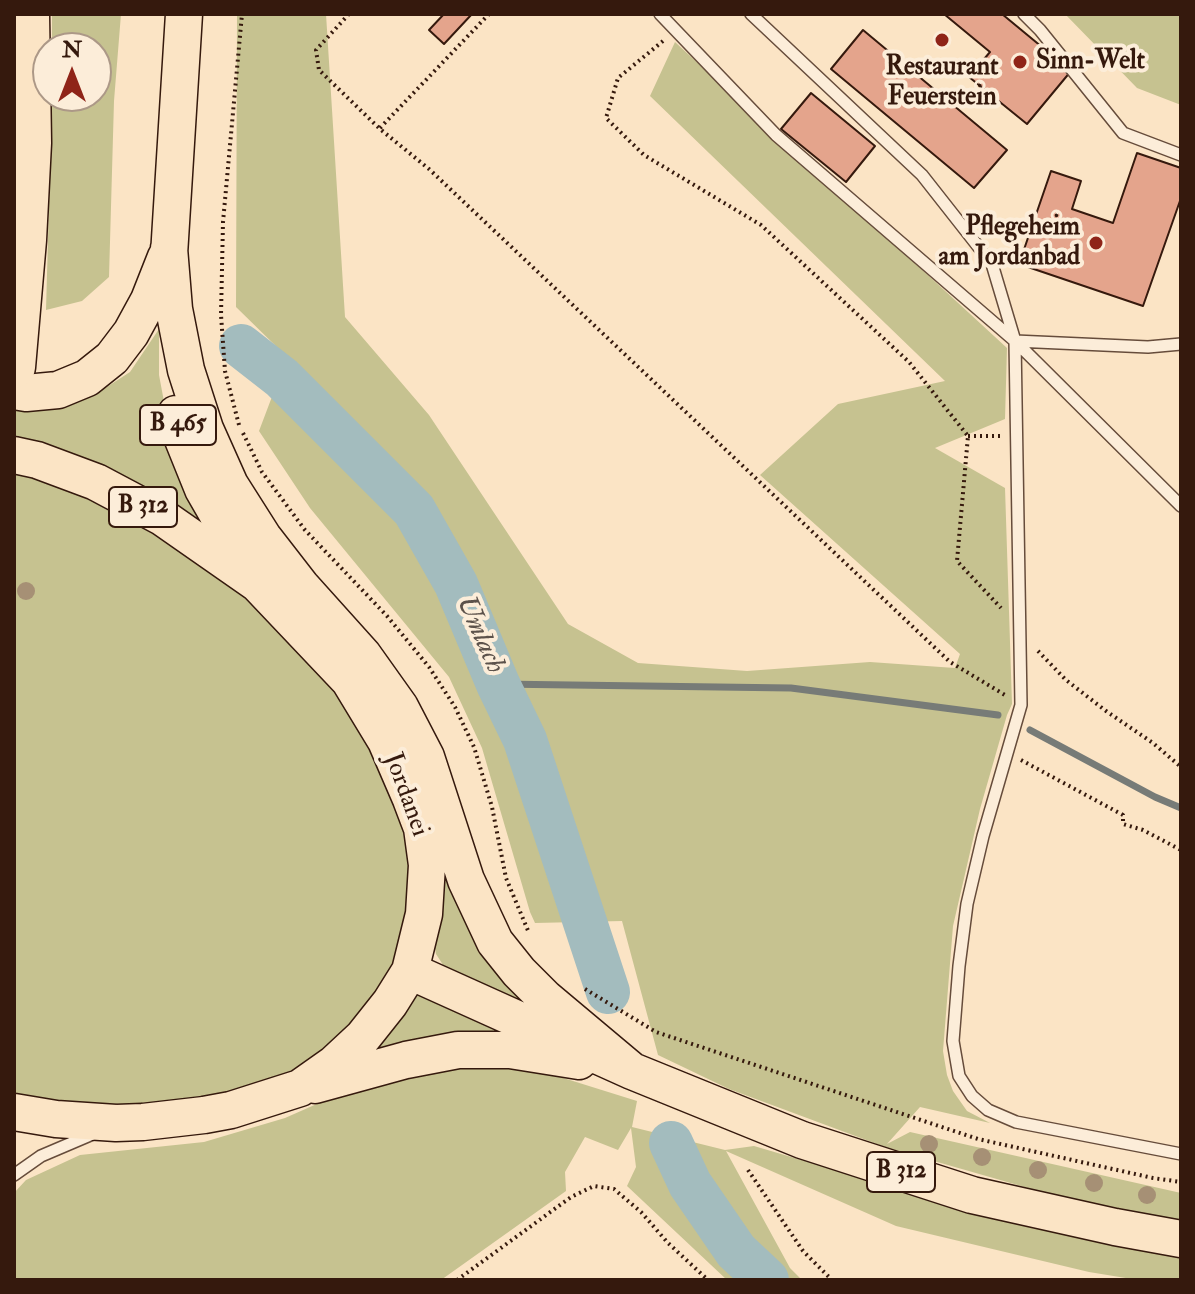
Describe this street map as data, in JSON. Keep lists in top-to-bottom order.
{
  "streets": {
    "main road": ["B 465", "B 312", "Jordanei"]
  },
  "crossings": [
    ["B 465", "Jordanei"],
    ["B 312", "Jordanei"]
  ],
  "water": ["Umlach"],
  "places": ["Restaurant Feuerstein", "Sinn-Welt", "Pflegeheim am Jordanbad"],
  "north": "top"
}
